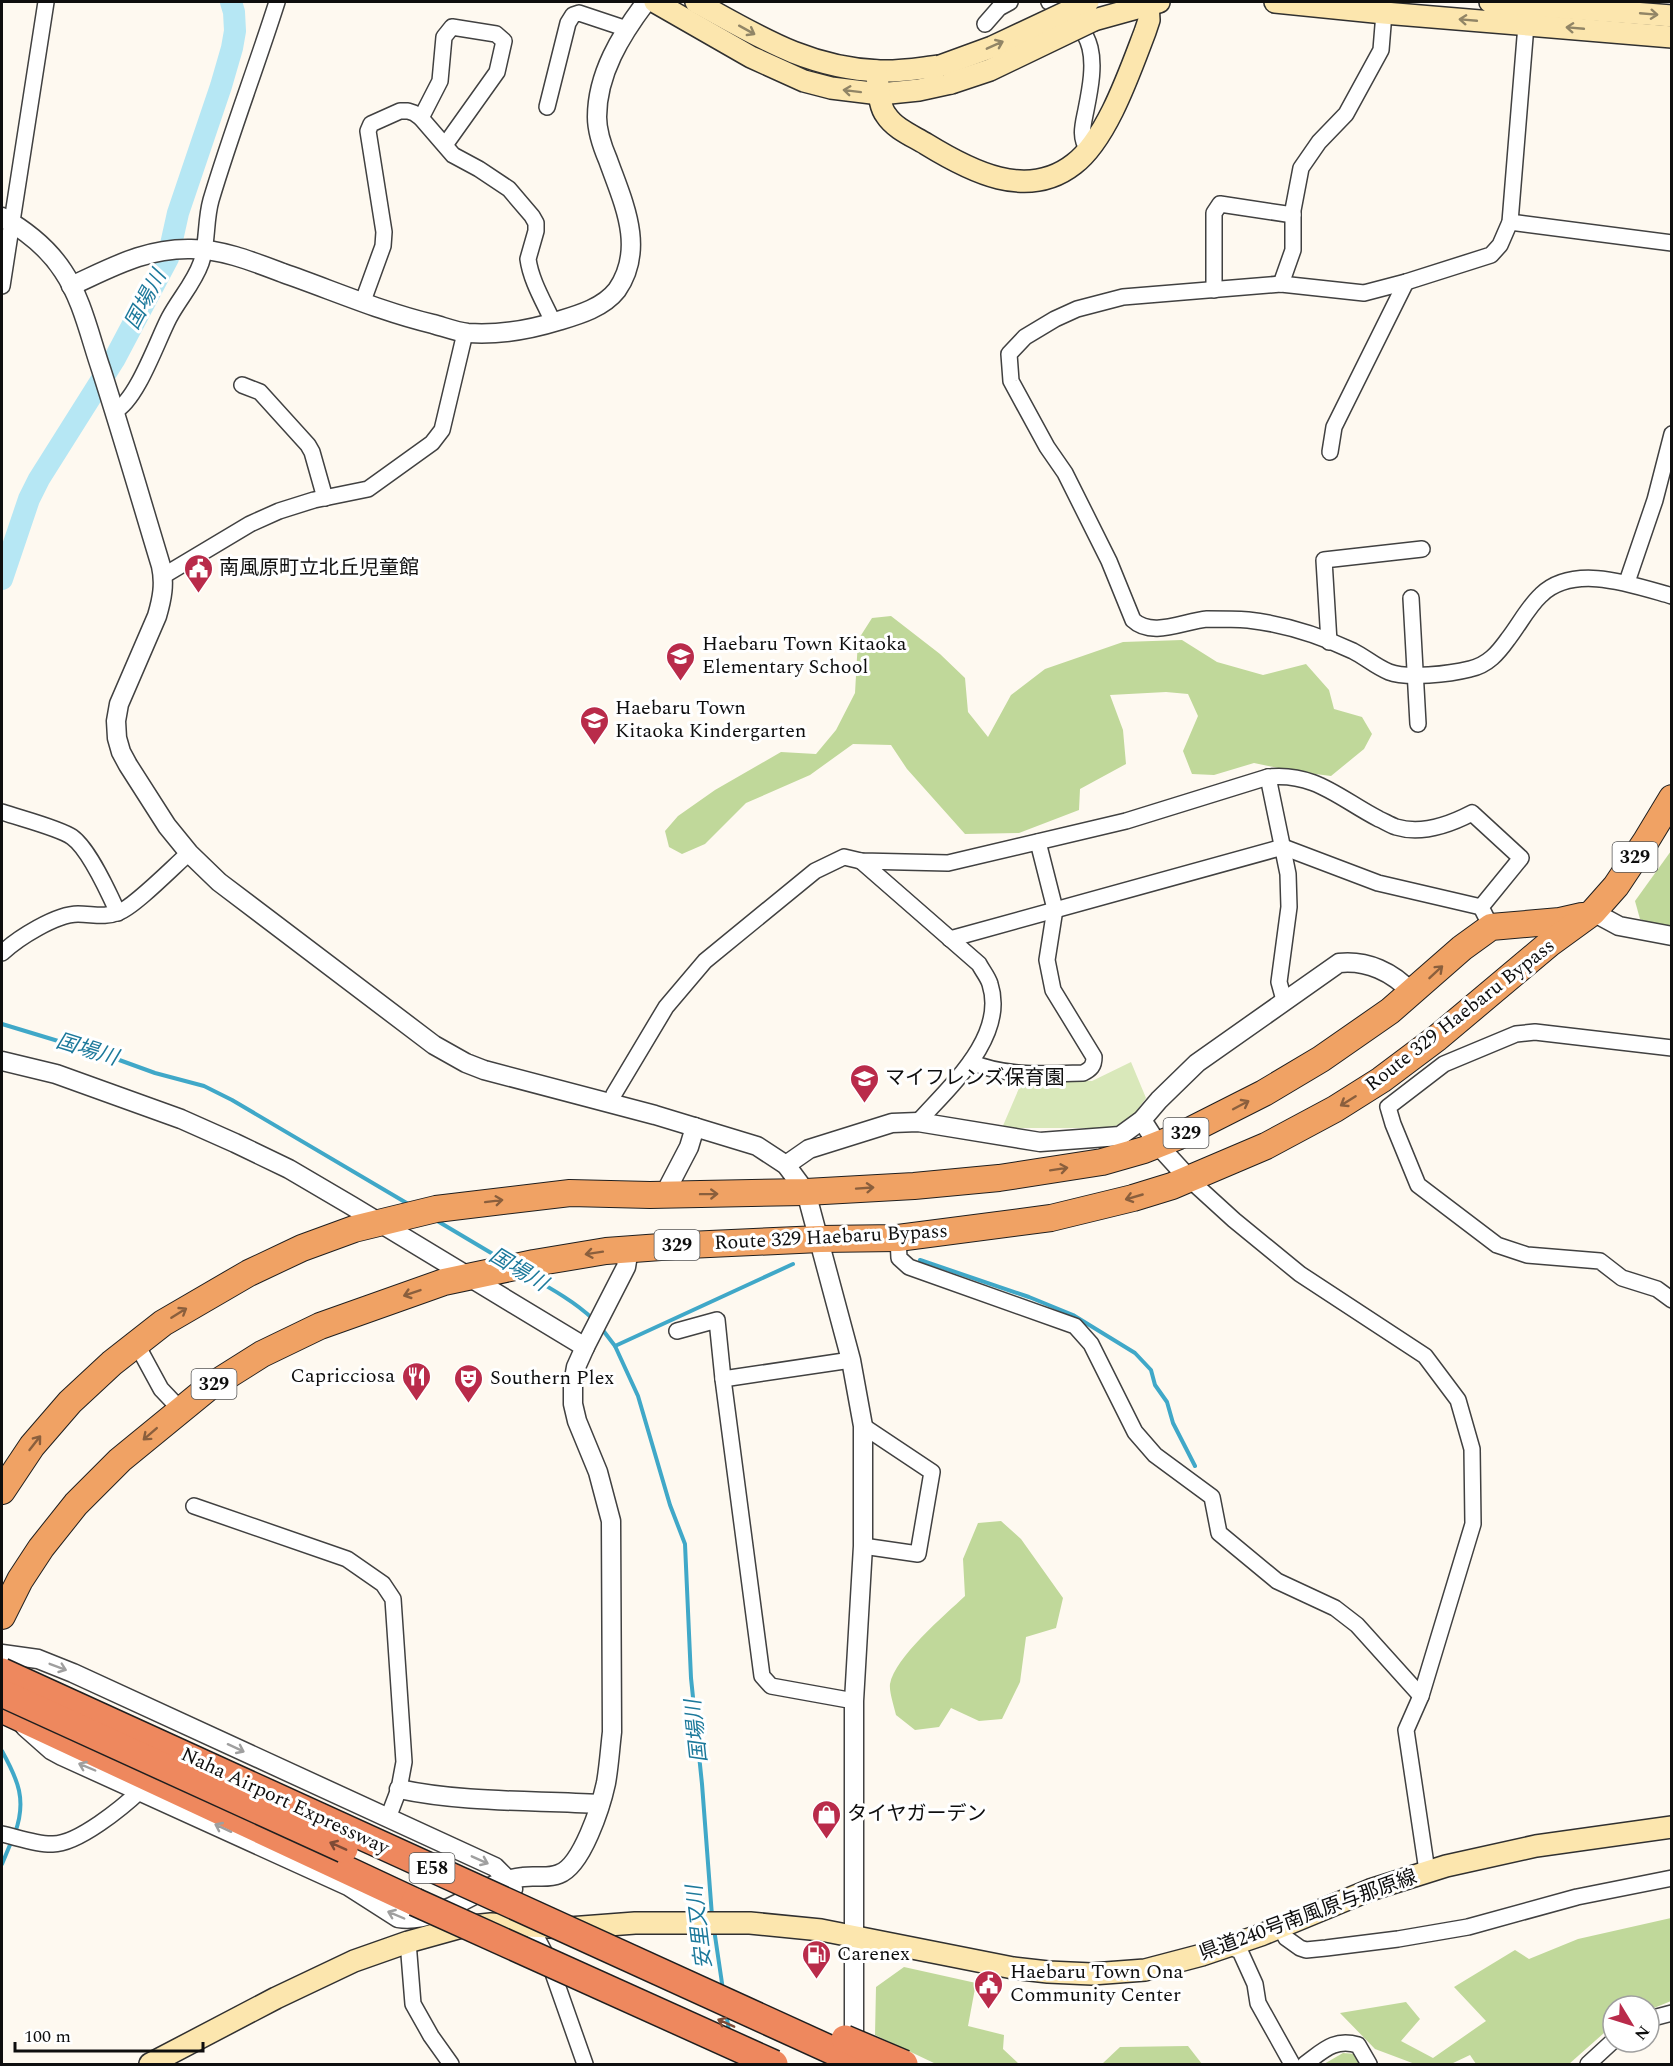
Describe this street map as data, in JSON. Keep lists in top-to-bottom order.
{
  "streets": {
    "highway": [
      "329",
      "Route 329 Haebaru Bypass",
      "Naha Airport Expressway",
      "E58"
    ],
    "main road": ["県道240号南風原与那原線"]
  },
  "crossings": [
    ["329", "Route 329 Haebaru Bypass"]
  ],
  "water": ["国場川", "安里又川"],
  "places": {
    "public building": ["南風原町立北丘児童館", "Haebaru Town Ona Community Center"],
    "school or university": ["Haebaru Town Kitaoka Elementary School", "Haebaru Town Kitaoka Kindergarten", "マイフレンズ保育園"],
    "restaurant": ["Capricciosa"],
    "theatre": ["Southern Plex"],
    "shop": ["タイヤガーデン"],
    "fuel station": ["Carenex"]
  },
  "scale_bar": "100 m",
  "north": "bottom right"
}
